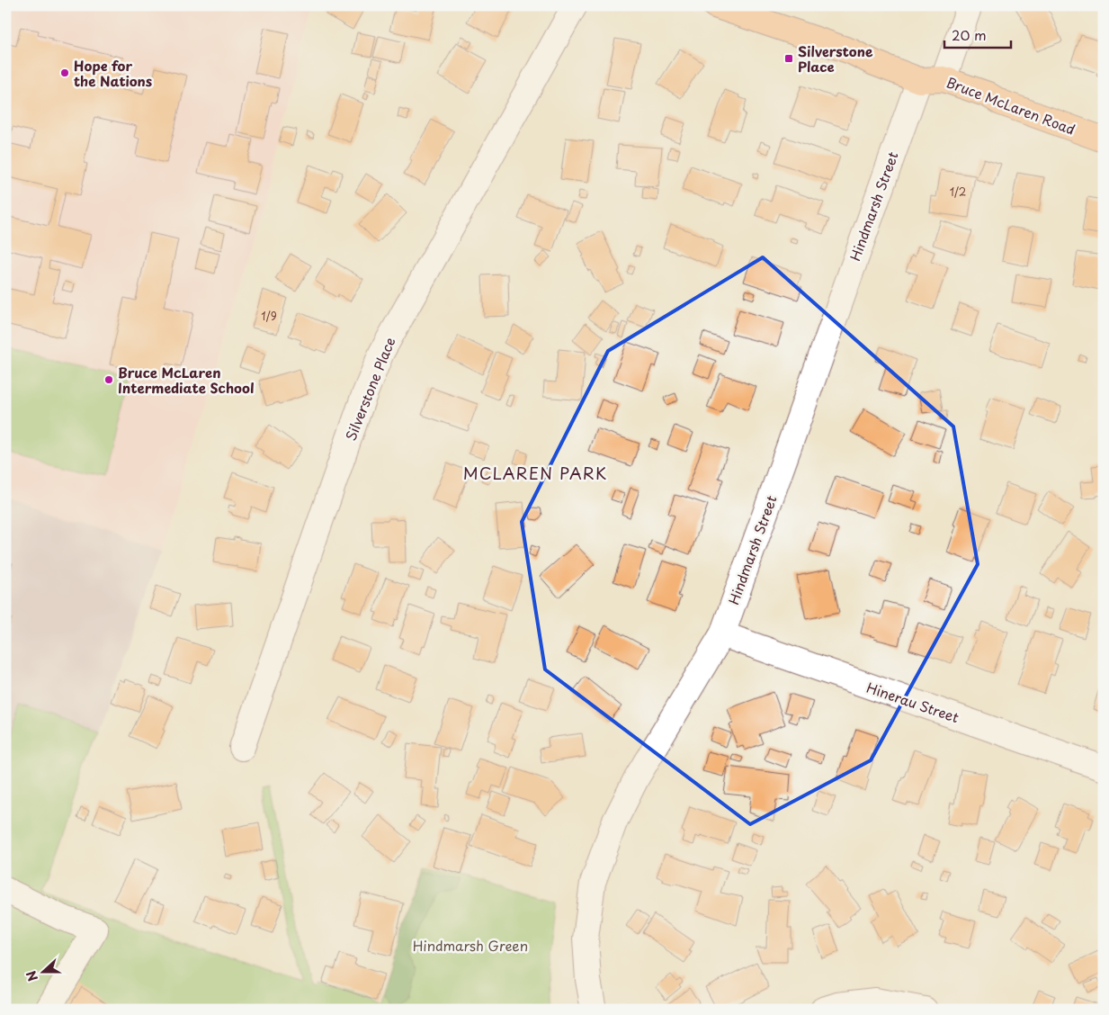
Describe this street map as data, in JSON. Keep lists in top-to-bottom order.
{
  "streets": {
    "main road": ["Bruce McLaren Road"],
    "street": ["Hindmarsh Street", "Silverstone Place", "Hinerau Street"]
  },
  "crossings": [
    ["Bruce McLaren Road", "Hindmarsh Street"],
    ["Hindmarsh Street", "Hinerau Street"]
  ],
  "districts": ["MCLAREN PARK"],
  "parks": ["Hindmarsh Green"],
  "places": {
    "transit": ["Silverstone Place"],
    "other": ["Hope for the Nations", "Bruce McLaren Intermediate School"]
  },
  "house_numbers": ["1/2", "1/9"],
  "scale_bar": "20 m",
  "north": "left"
}
